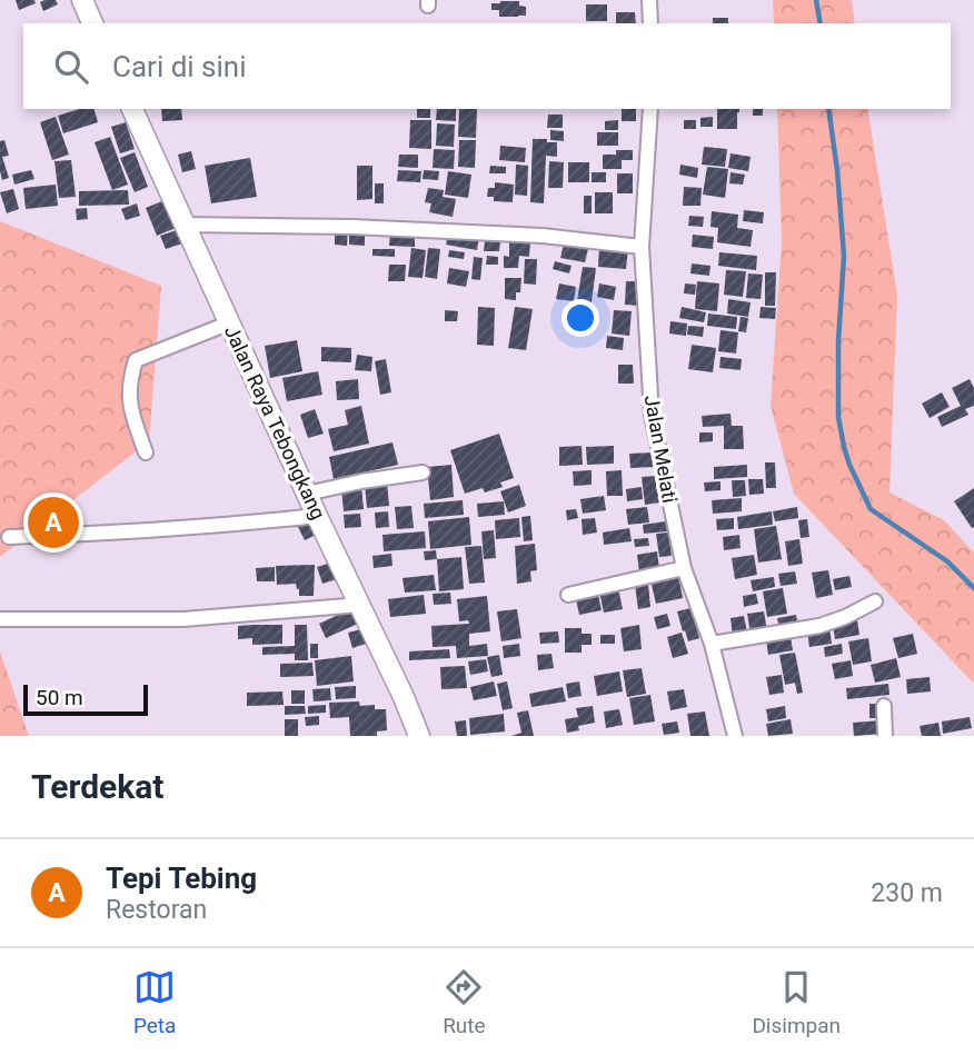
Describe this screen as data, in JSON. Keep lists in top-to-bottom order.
{
  "streets": {
    "main road": ["Jalan Raya Tebongkang"],
    "street": ["Jalan Melati"]
  },
  "scale_bar": "50 m",
  "page": {
    "search": "Cari di sini",
    "pins": "A",
    "scale": "50 m",
    "heading": "Terdekat",
    "list": [
      {
        "mark": "A",
        "name": "Tepi Tebing",
        "note": "Restoran",
        "value": "230 m"
      }
    ],
    "nav": ["Peta", "Rute", "Disimpan"]
  }
}
